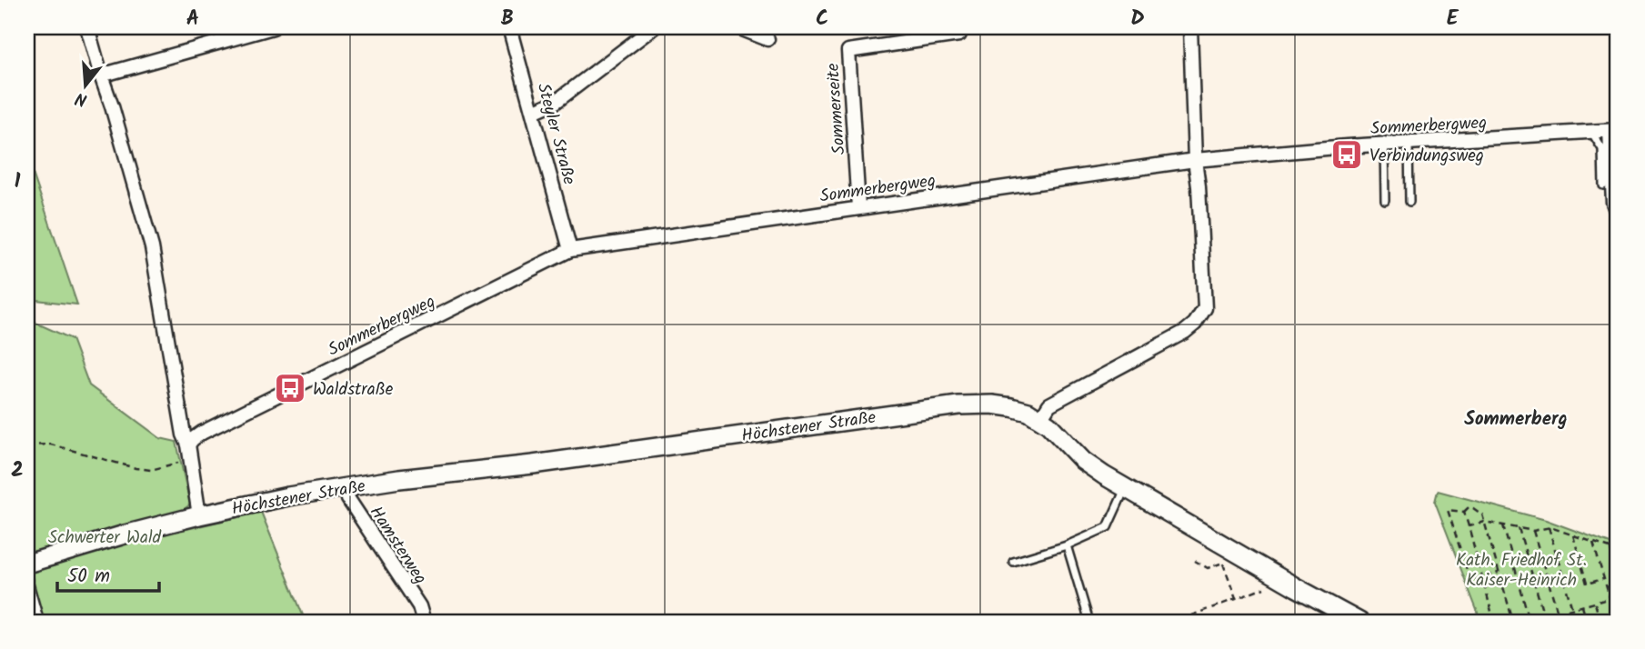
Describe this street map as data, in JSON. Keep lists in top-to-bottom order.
{
  "streets": {
    "main road": ["Höchstener Straße"],
    "street": [
      "Sommerseite",
      "Sommerbergweg",
      "Steyler Straße",
      "Hamsterweg"
    ]
  },
  "crossings": [
    ["Sommerseite", "Sommerbergweg"],
    ["Sommerbergweg", "Steyler Straße"],
    ["Höchstener Straße", "Hamsterweg"]
  ],
  "districts": ["Sommerberg"],
  "parks": ["Schwerter Wald", "Kath. Friedhof St. Kaiser-Heinrich"],
  "places": {
    "bus stop": ["Verbindungsweg", "Waldstraße"]
  },
  "scale_bar": "50 m",
  "north": "bottom",
  "grid": {
    "columns": [
      "A",
      "B",
      "C",
      "D",
      "E"
    ],
    "rows": ["1", "2"]
  }
}
